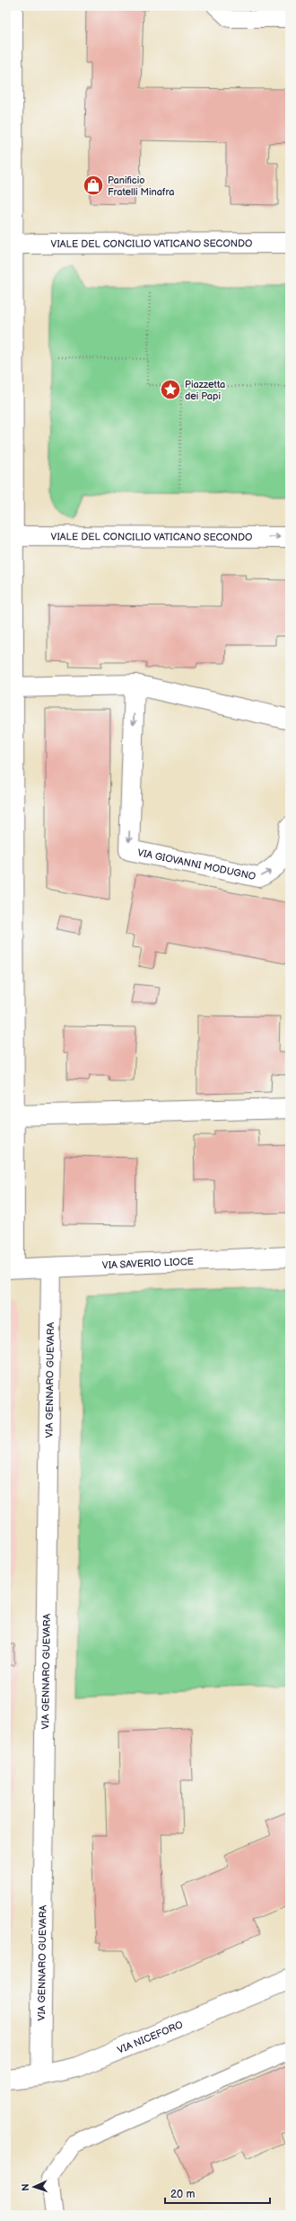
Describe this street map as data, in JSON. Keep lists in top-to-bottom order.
{
  "streets": {
    "street": [
      "VIALE DEL CONCILIO VATICANO SECONDO",
      "VIA GIOVANNI MODUGNO",
      "VIA SAVERIO LIOCE",
      "VIA GENNARO GUEVARA",
      "VIA NICEFORO"
    ]
  },
  "crossings": [
    ["VIA SAVERIO LIOCE", "VIA GENNARO GUEVARA"],
    ["VIA GENNARO GUEVARA", "VIA NICEFORO"]
  ],
  "places": {
    "shop": ["Panificio Fratelli Minafra"],
    "place": ["Piazzetta dei Papi"]
  },
  "scale_bar": "20 m",
  "north": "left"
}
